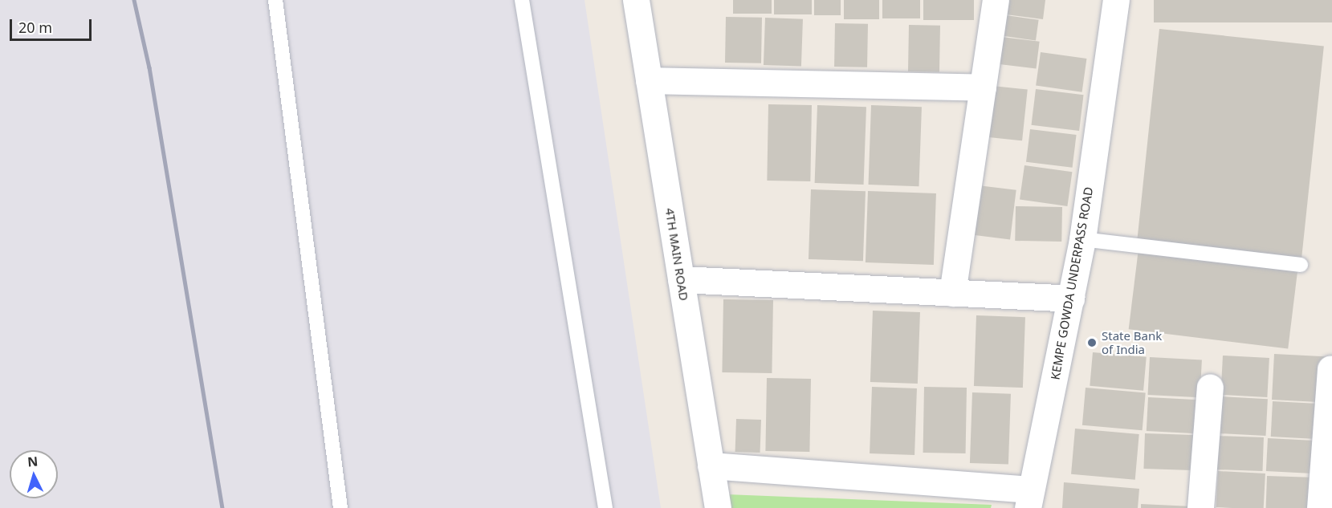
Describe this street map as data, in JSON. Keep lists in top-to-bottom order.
{
  "streets": {
    "street": ["4TH MAIN ROAD", "KEMPE GOWDA UNDERPASS ROAD"]
  },
  "places": ["State Bank of India"],
  "scale_bar": "20 m",
  "north": "top"
}
